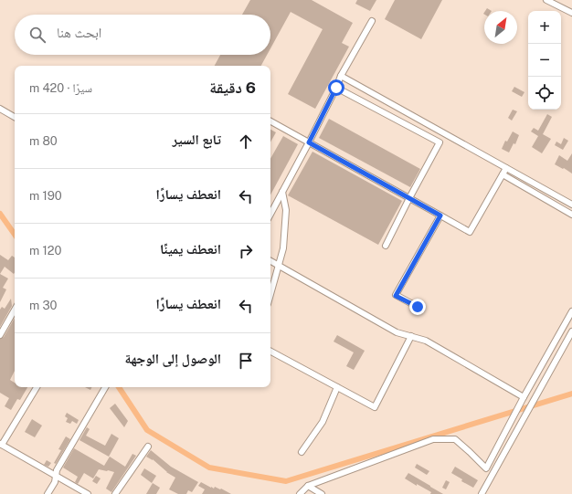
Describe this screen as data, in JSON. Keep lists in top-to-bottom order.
{
  "north": "top right",
  "page": {
    "map_buttons": ["+", "−"],
    "search": "ابحث هنا",
    "heading": ["6 دقيقة", "سيرًا · 420 m"],
    "list": [
      ["تابع السير", "80 m"],
      ["انعطف يسارًا", "190 m"],
      ["انعطف يمينًا", "120 m"],
      ["انعطف يسارًا", "30 m"],
      "الوصول إلى الوجهة"
    ]
  }
}
